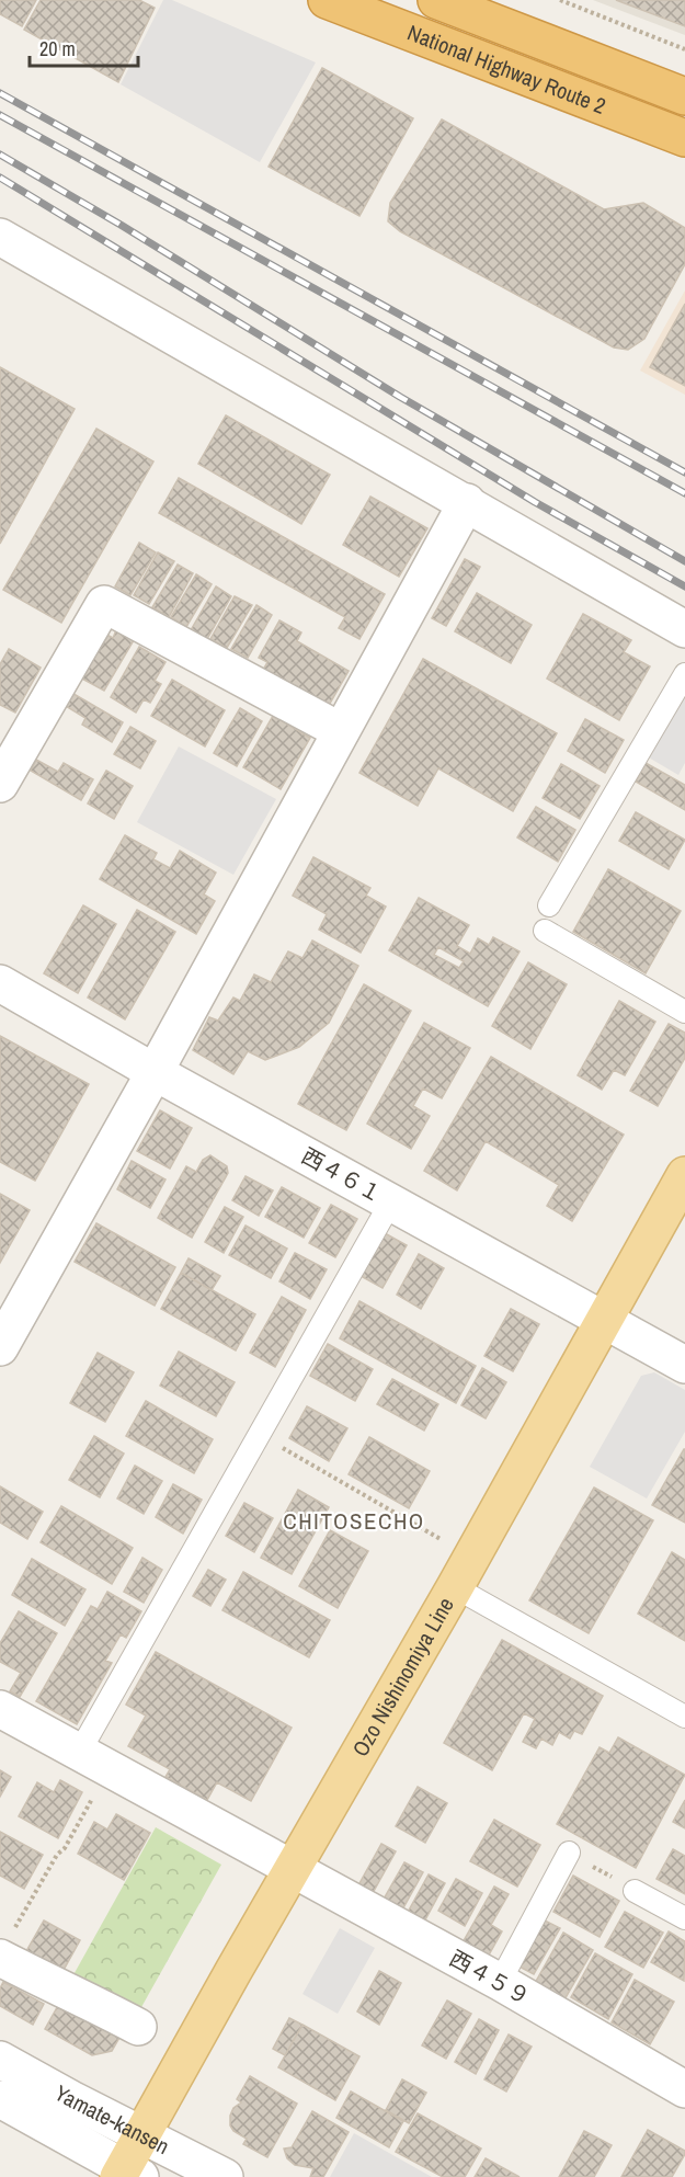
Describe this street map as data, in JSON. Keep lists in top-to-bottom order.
{
  "streets": {
    "highway": ["National Highway Route 2"],
    "main road": ["Ozo Nishinomiya Line"],
    "street": ["西４６１", "西４５９", "Yamate-kansen"]
  },
  "crossings": [
    ["西４６１", "Ozo Nishinomiya Line"],
    ["Ozo Nishinomiya Line", "西４５９"],
    ["Ozo Nishinomiya Line", "Yamate-kansen"]
  ],
  "districts": ["CHITOSECHO"],
  "scale_bar": "20 m"
}
